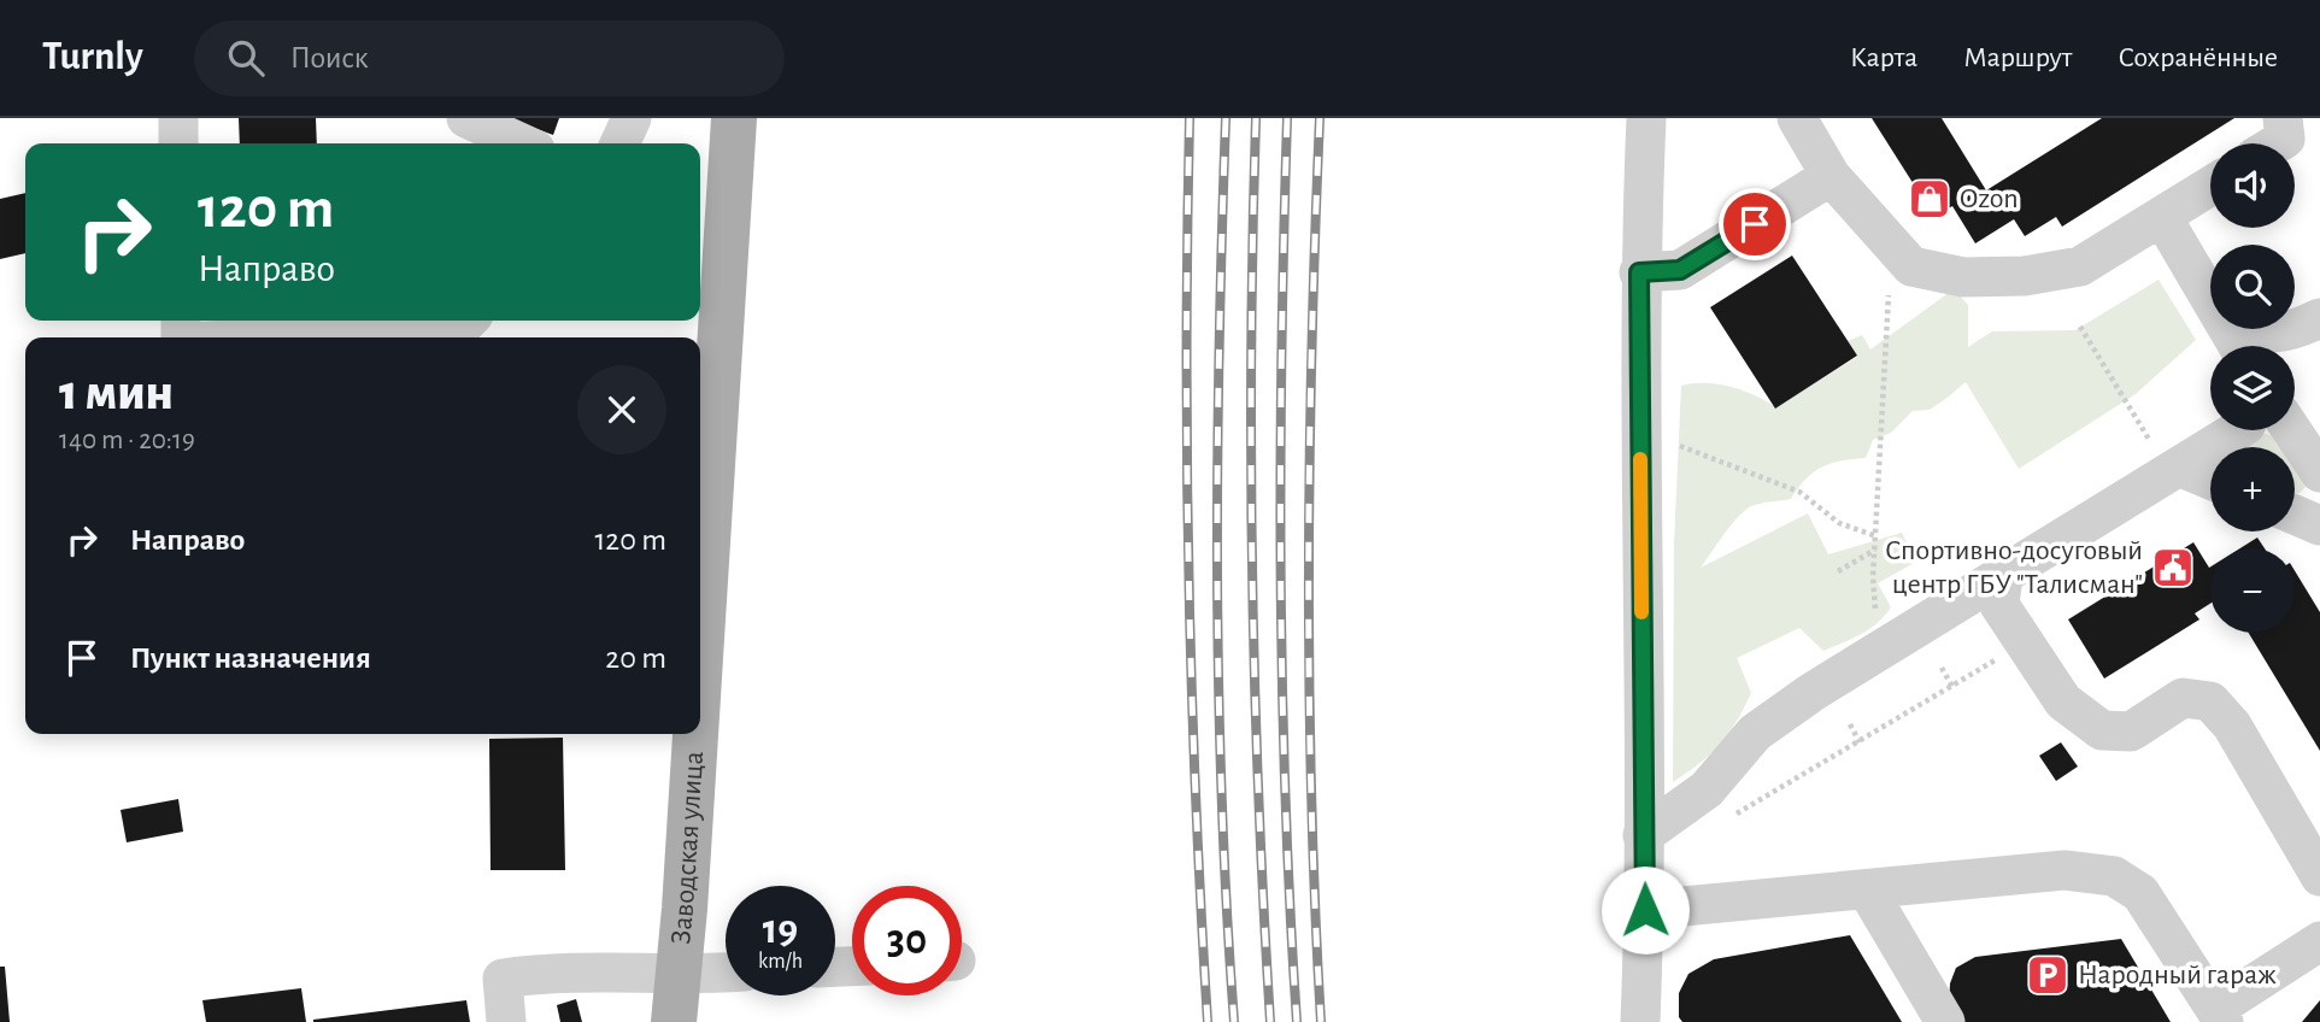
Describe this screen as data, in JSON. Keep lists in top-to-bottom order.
{
  "streets": {
    "main road": ["Заводская улица"]
  },
  "places": {
    "shop": ["Ozon"],
    "public building": ["Спортивно-досуговый центр ГБУ \"Талисман\""],
    "parking": ["Народный гараж"]
  },
  "page": {
    "header": "Turnly",
    "search": "Поиск",
    "nav": ["Карта", "Маршрут", "Сохранённые"],
    "map_buttons": ["+", "−"],
    "turn": ["120 m", "Направо"],
    "heading": ["1 мин", "140 m · 20:19"],
    "list": [
      {
        "name": "Направо",
        "value": "120 m"
      },
      {
        "name": "Пункт назначения",
        "value": "20 m"
      }
    ],
    "speed": "19 km/h",
    "limit": "30"
  }
}
